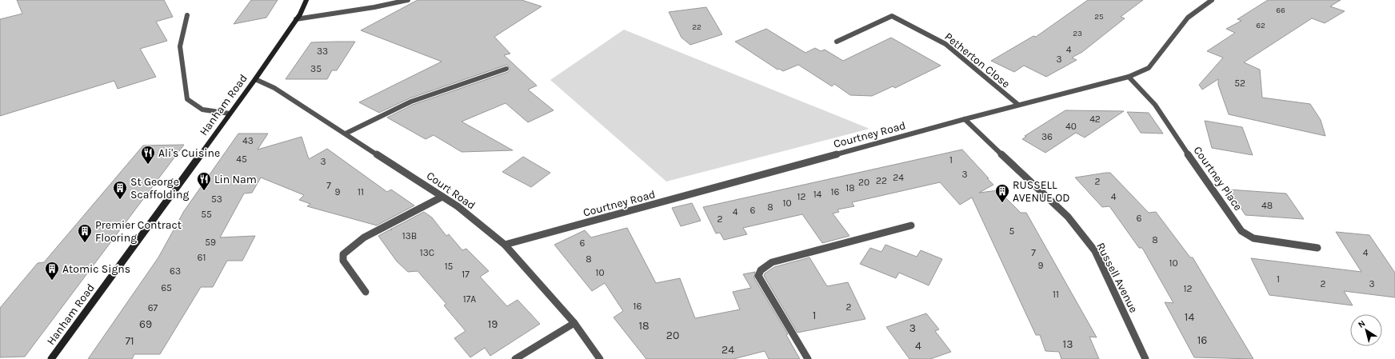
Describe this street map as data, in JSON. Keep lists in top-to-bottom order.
{
  "streets": {
    "main road": ["Hanham Road"],
    "street": [
      "Petherton Close",
      "Courtney Road",
      "Courtney Place",
      "Court Road",
      "Russell Avenue"
    ]
  },
  "crossings": [
    ["Petherton Close", "Courtney Road"],
    ["Hanham Road", "Court Road"],
    ["Courtney Road", "Courtney Place"],
    ["Courtney Road", "Court Road"],
    ["Courtney Road", "Russell Avenue"]
  ],
  "places": {
    "restaurant": ["Ali's Cuisine", "Lin Nam"],
    "building": [
      "St George Scaffolding",
      "RUSSELL AVENUE OD",
      "Premier Contract Flooring",
      "Atomic Signs"
    ]
  },
  "house_numbers": [
    "66",
    "25",
    "62",
    "22",
    "23",
    "4",
    "33",
    "3",
    "35",
    "52",
    "42",
    "40",
    "36",
    "43",
    "45",
    "1",
    "3",
    "3",
    "24",
    "22",
    "2",
    "20",
    "7",
    "18",
    "9",
    "11",
    "16",
    "14",
    "12",
    "4",
    "53",
    "10",
    "48",
    "8",
    "6",
    "4",
    "55",
    "6",
    "2",
    "5",
    "13B",
    "8",
    "59",
    "6",
    "13C",
    "7",
    "4",
    "61",
    "8",
    "10",
    "9",
    "15",
    "63",
    "10",
    "17",
    "1",
    "2",
    "3",
    "65",
    "12",
    "11",
    "17A",
    "16",
    "2",
    "67",
    "1",
    "14",
    "69",
    "19",
    "18",
    "3",
    "20",
    "16",
    "71",
    "13",
    "4",
    "24"
  ],
  "north": "top left"
}
